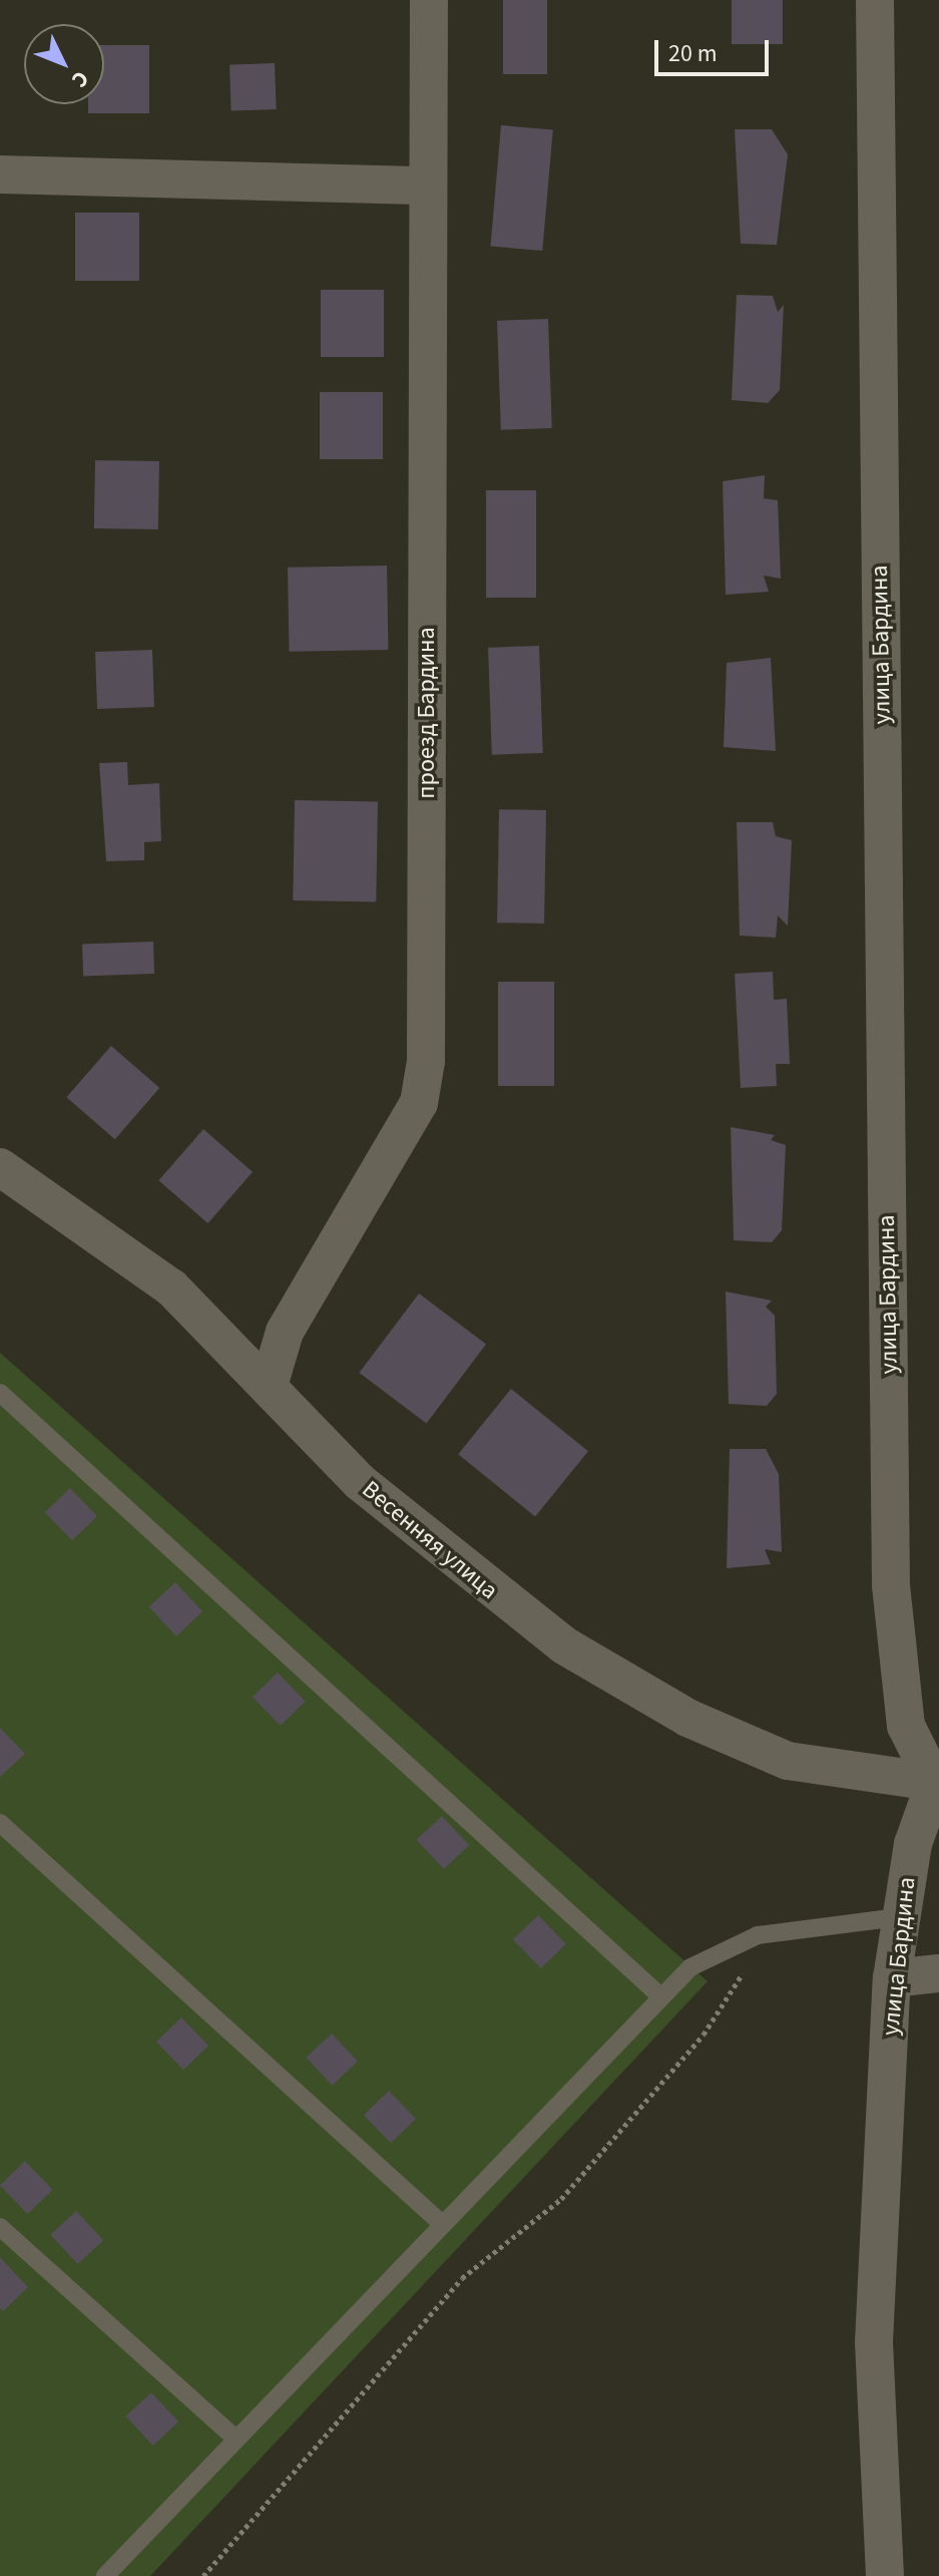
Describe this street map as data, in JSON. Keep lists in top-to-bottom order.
{
  "streets": {
    "street": ["улица Бардина", "проезд Бардина", "Весенняя улица"]
  },
  "crossings": [
    ["улица Бардина", "Весенняя улица"],
    ["проезд Бардина", "Весенняя улица"]
  ],
  "scale_bar": "20 m",
  "north": "bottom right"
}
